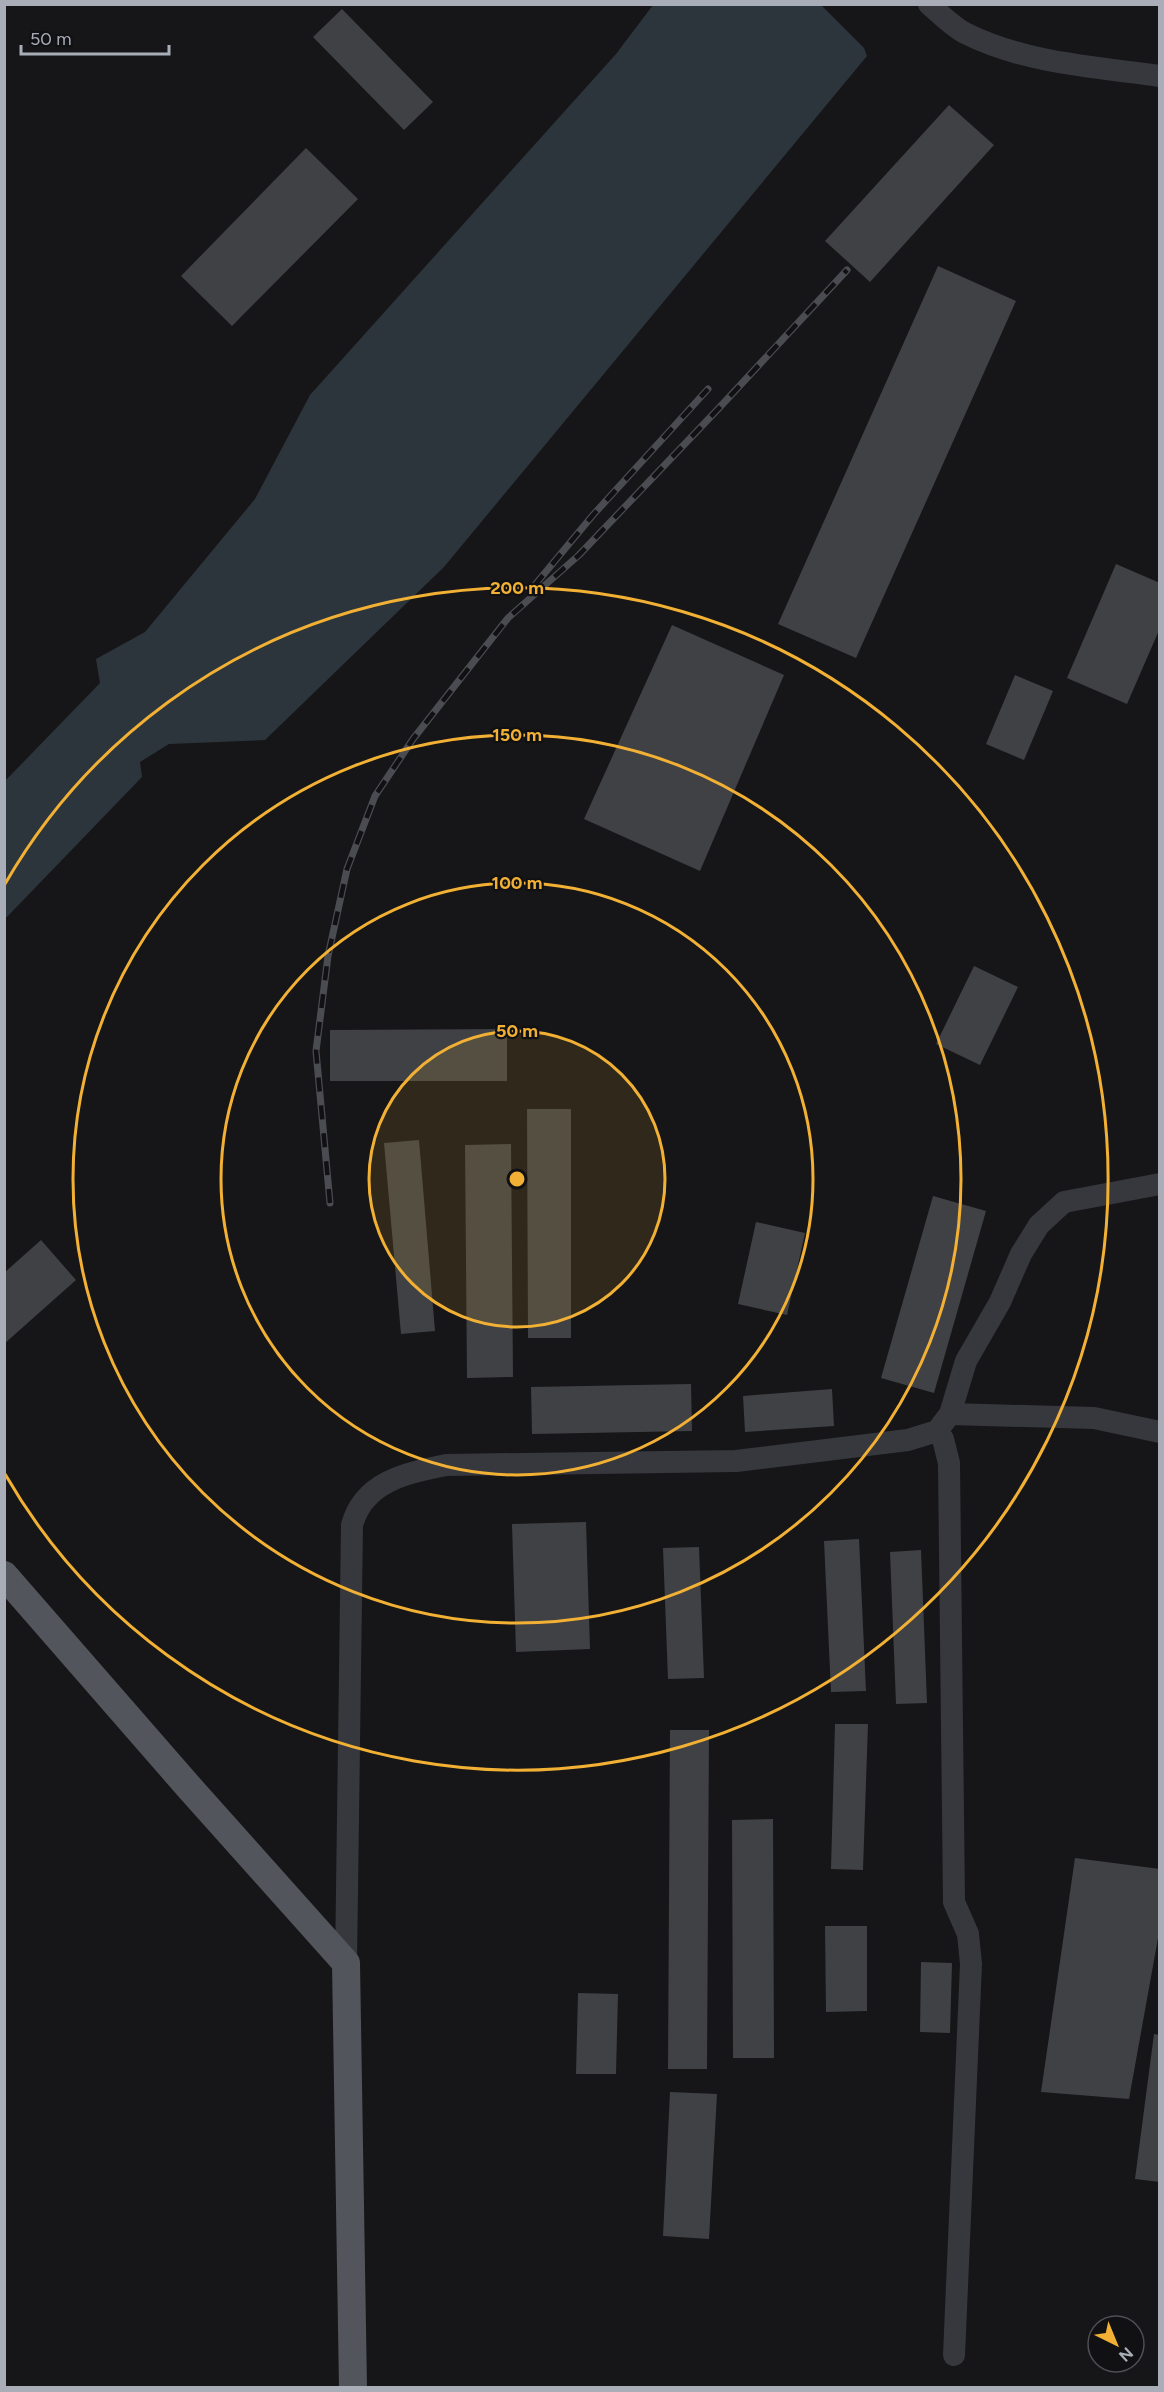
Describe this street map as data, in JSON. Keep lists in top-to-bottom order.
{
  "scale_bar": "50 m",
  "north": "bottom right",
  "rings": [
    "200 m",
    "150 m",
    "100 m",
    "50 m"
  ]
}
